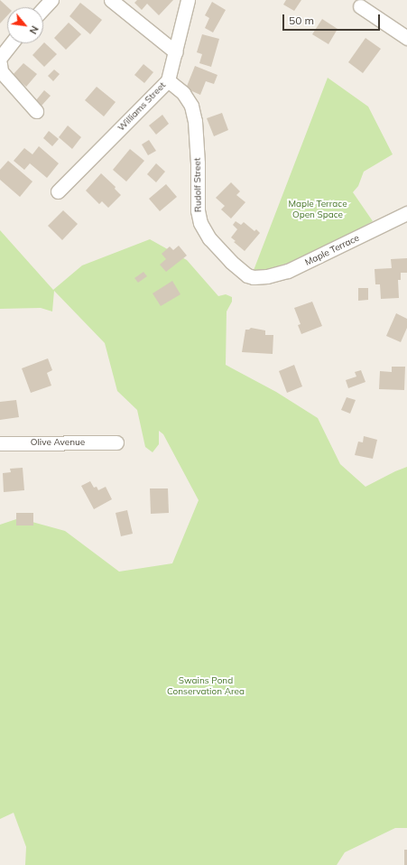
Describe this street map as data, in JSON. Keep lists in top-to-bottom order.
{
  "streets": {
    "street": [
      "Williams Street",
      "Rudolf Street",
      "Maple Terrace",
      "Olive Avenue"
    ]
  },
  "crossings": [
    ["Williams Street", "Rudolf Street"],
    ["Rudolf Street", "Maple Terrace"]
  ],
  "parks": ["Maple Terrace Open Space", "Swains Pond Conservation Area"],
  "scale_bar": "50 m",
  "north": "bottom right"
}
